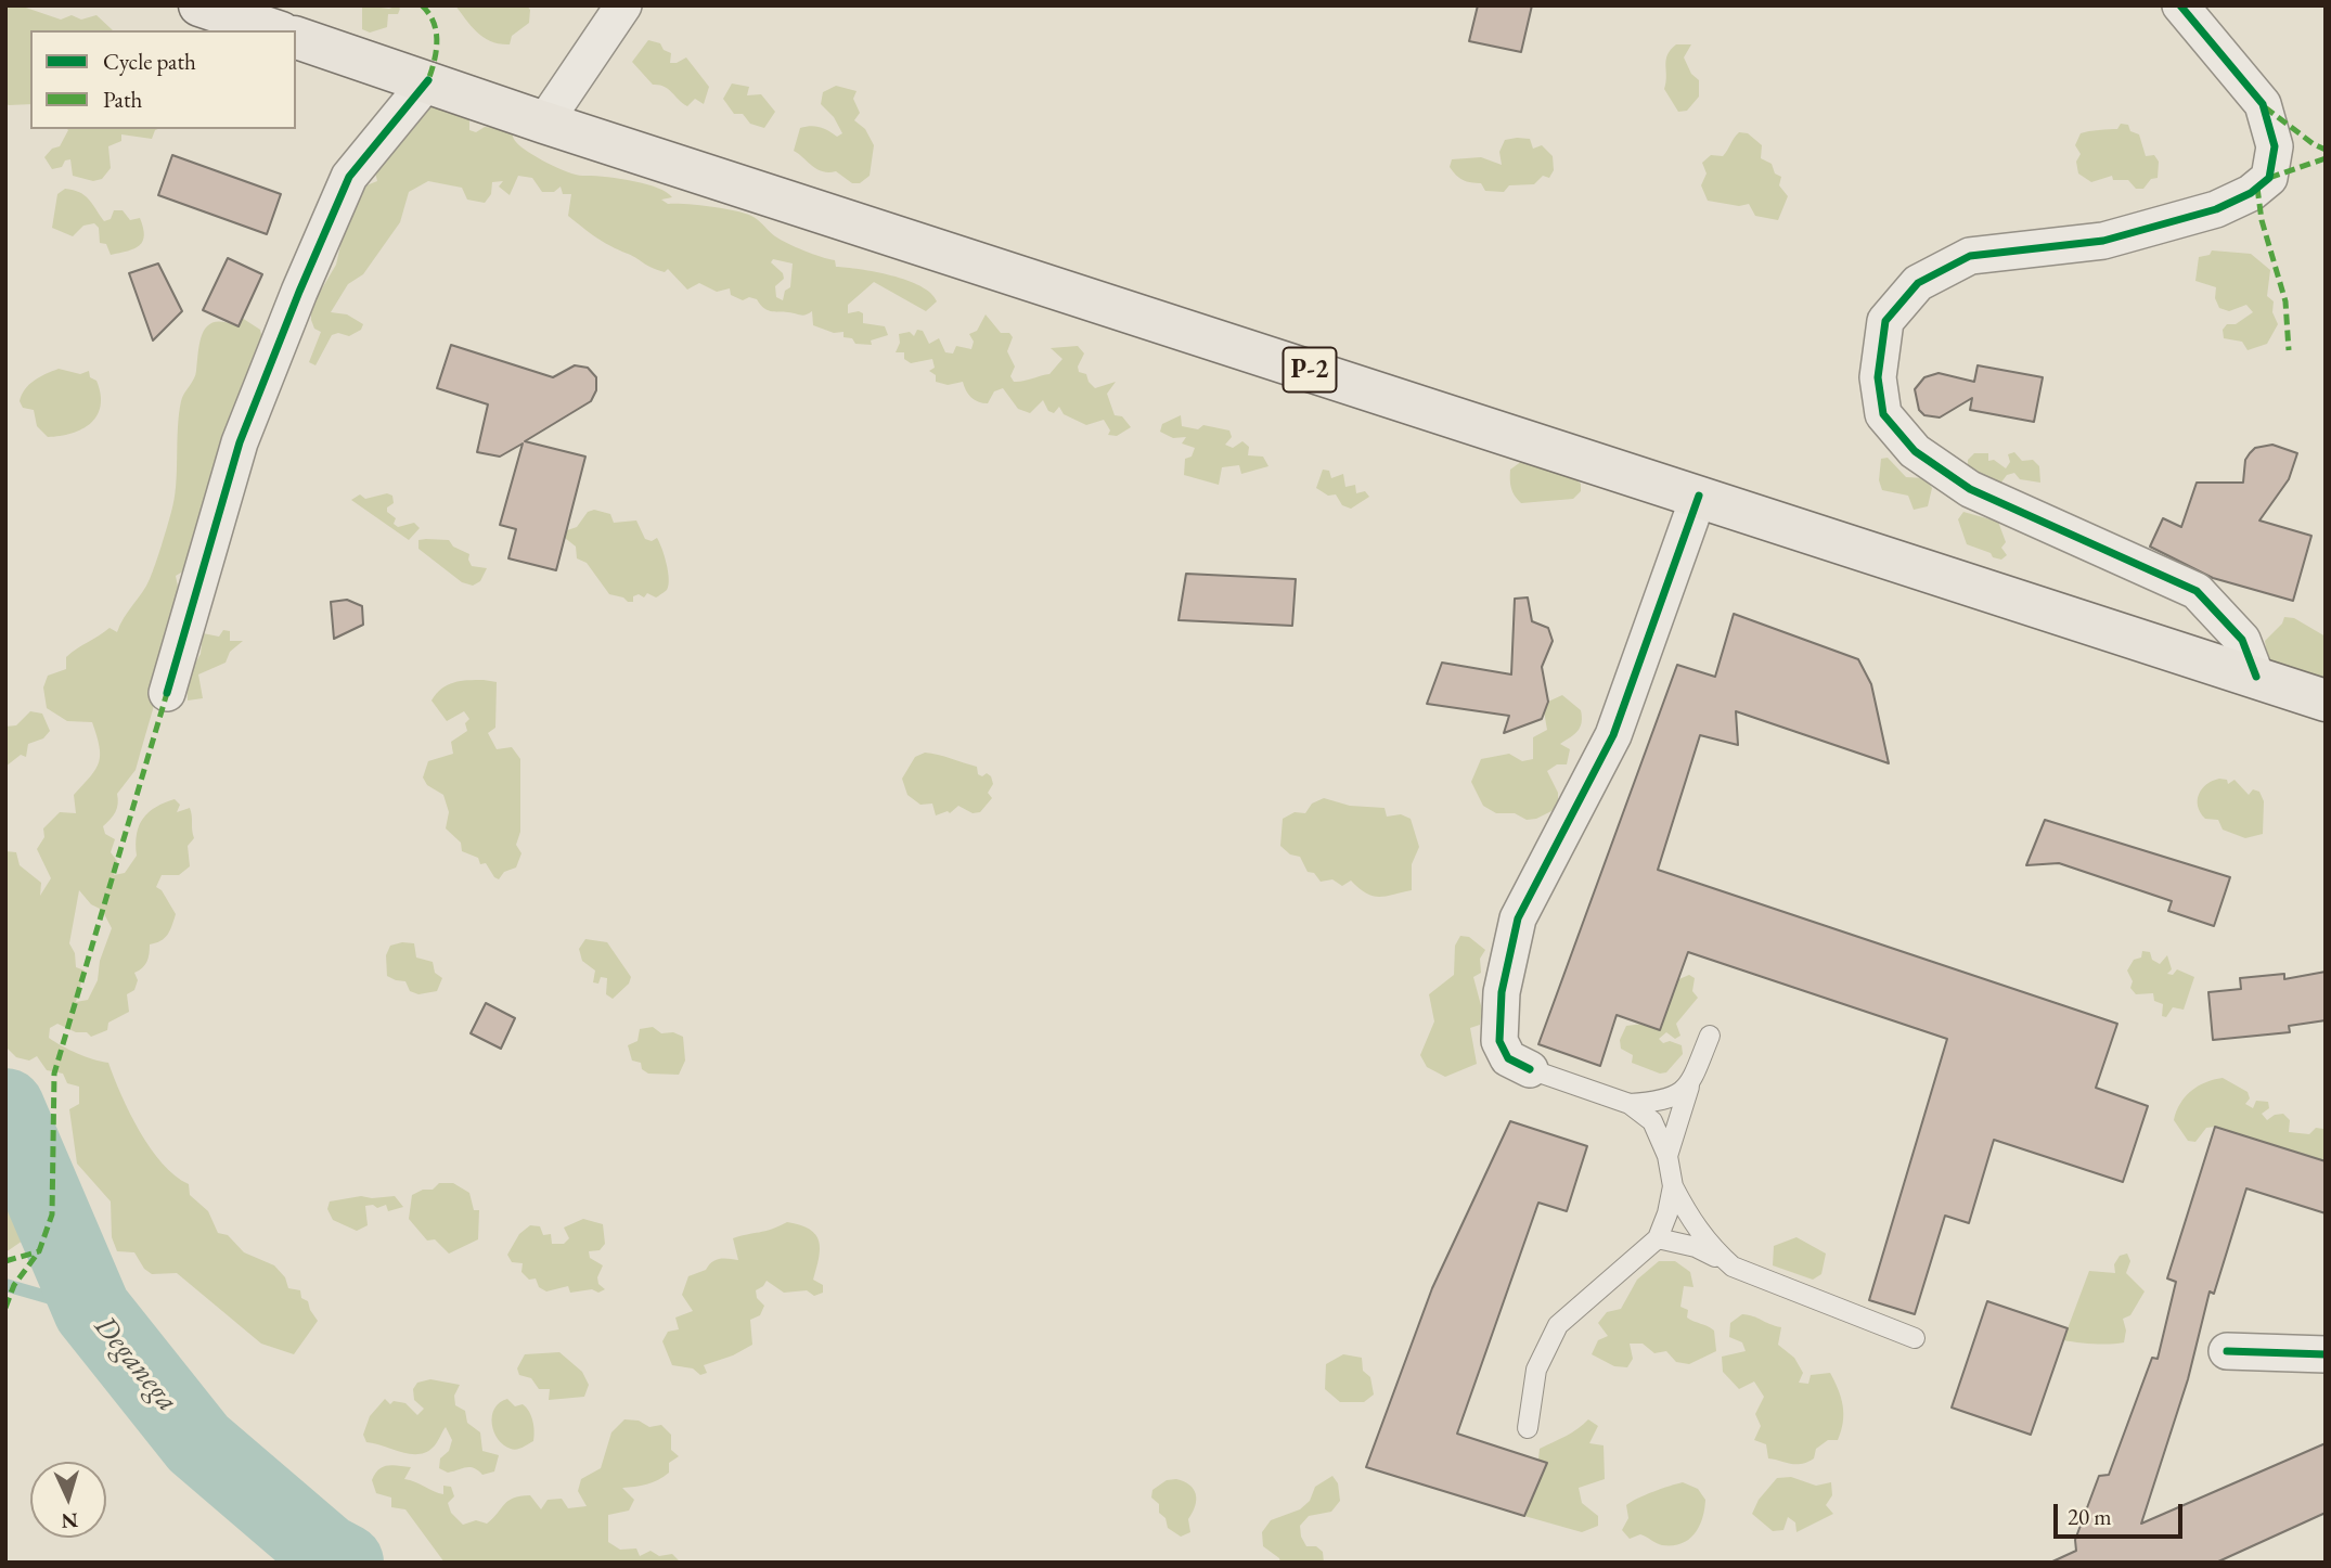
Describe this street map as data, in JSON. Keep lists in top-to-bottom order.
{
  "streets": {
    "highway": ["P-2"]
  },
  "water": ["Deganega"],
  "legend": ["Cycle path", "Path"],
  "scale_bar": "20 m",
  "north": "bottom"
}
